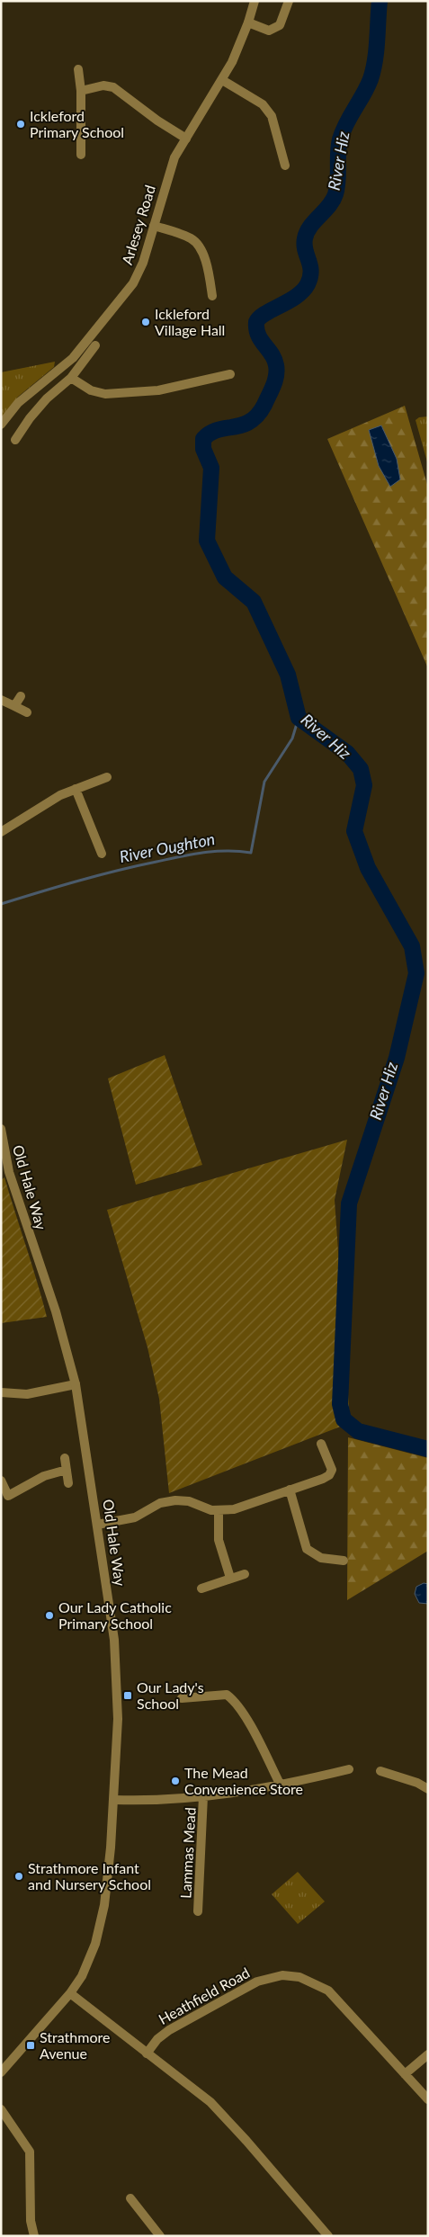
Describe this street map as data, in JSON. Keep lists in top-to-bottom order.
{
  "streets": {
    "street": [
      "Arlesey Road",
      "Old Hale Way",
      "Lammas Mead",
      "Heathfield Road"
    ]
  },
  "water": ["River Hiz", "River Oughton"],
  "places": {
    "other": [
      "Ickleford Primary School",
      "Ickleford Village Hall",
      "Our Lady Catholic Primary School",
      "The Mead Convenience Store",
      "Strathmore Infant and Nursery School"
    ],
    "transit": ["Our Lady's School", "Strathmore Avenue"]
  }
}
